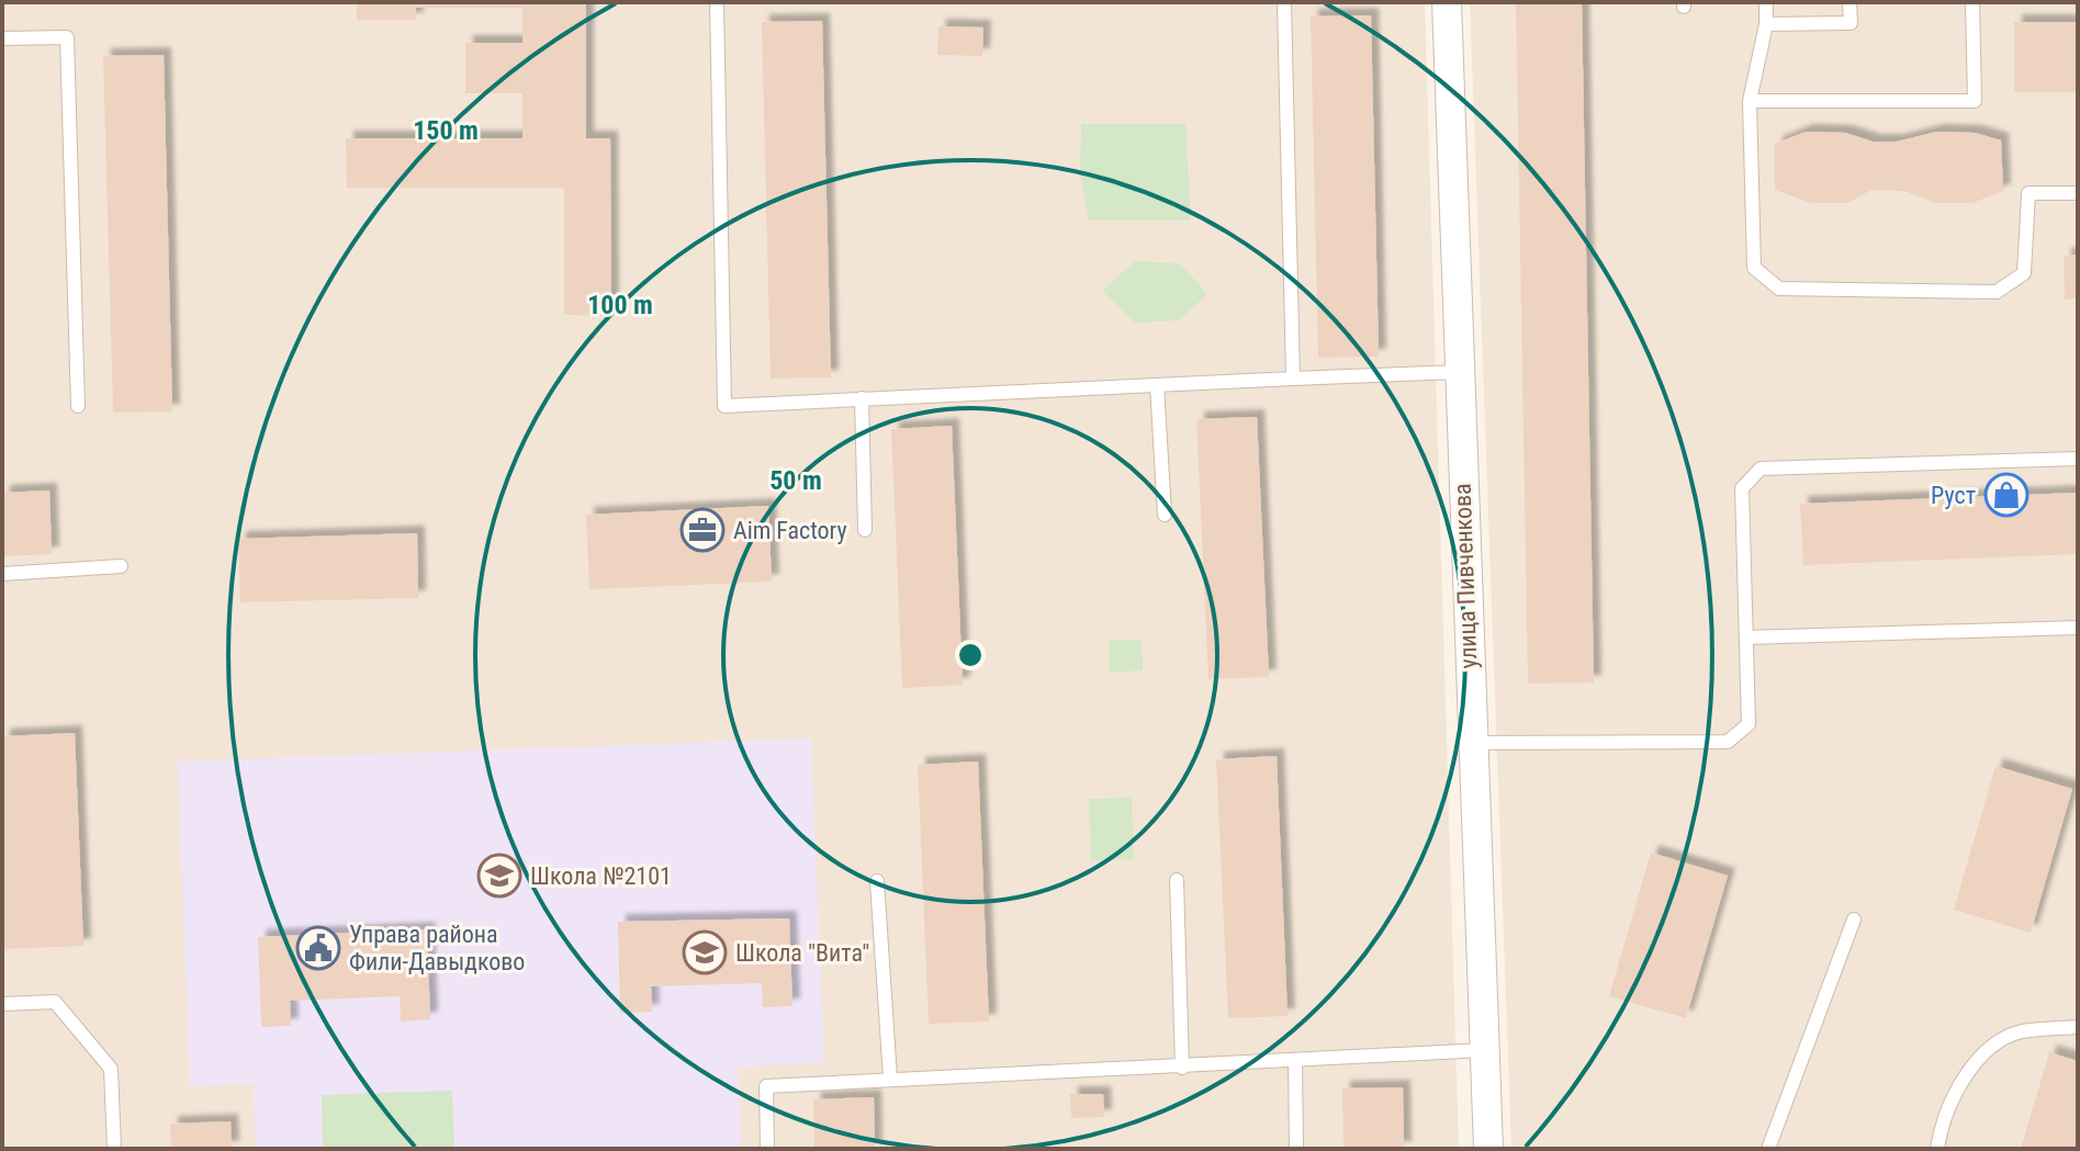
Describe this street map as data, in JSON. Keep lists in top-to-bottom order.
{
  "streets": {
    "street": ["улица Пивченкова"]
  },
  "places": {
    "shop": ["Руст"],
    "office": ["Aim Factory"],
    "school or university": ["Школа №2101", "Школа \"Вита\""],
    "public building": ["Управа района Фили-Давыдково"]
  },
  "rings": ["150 m", "100 m", "50 m"]
}
